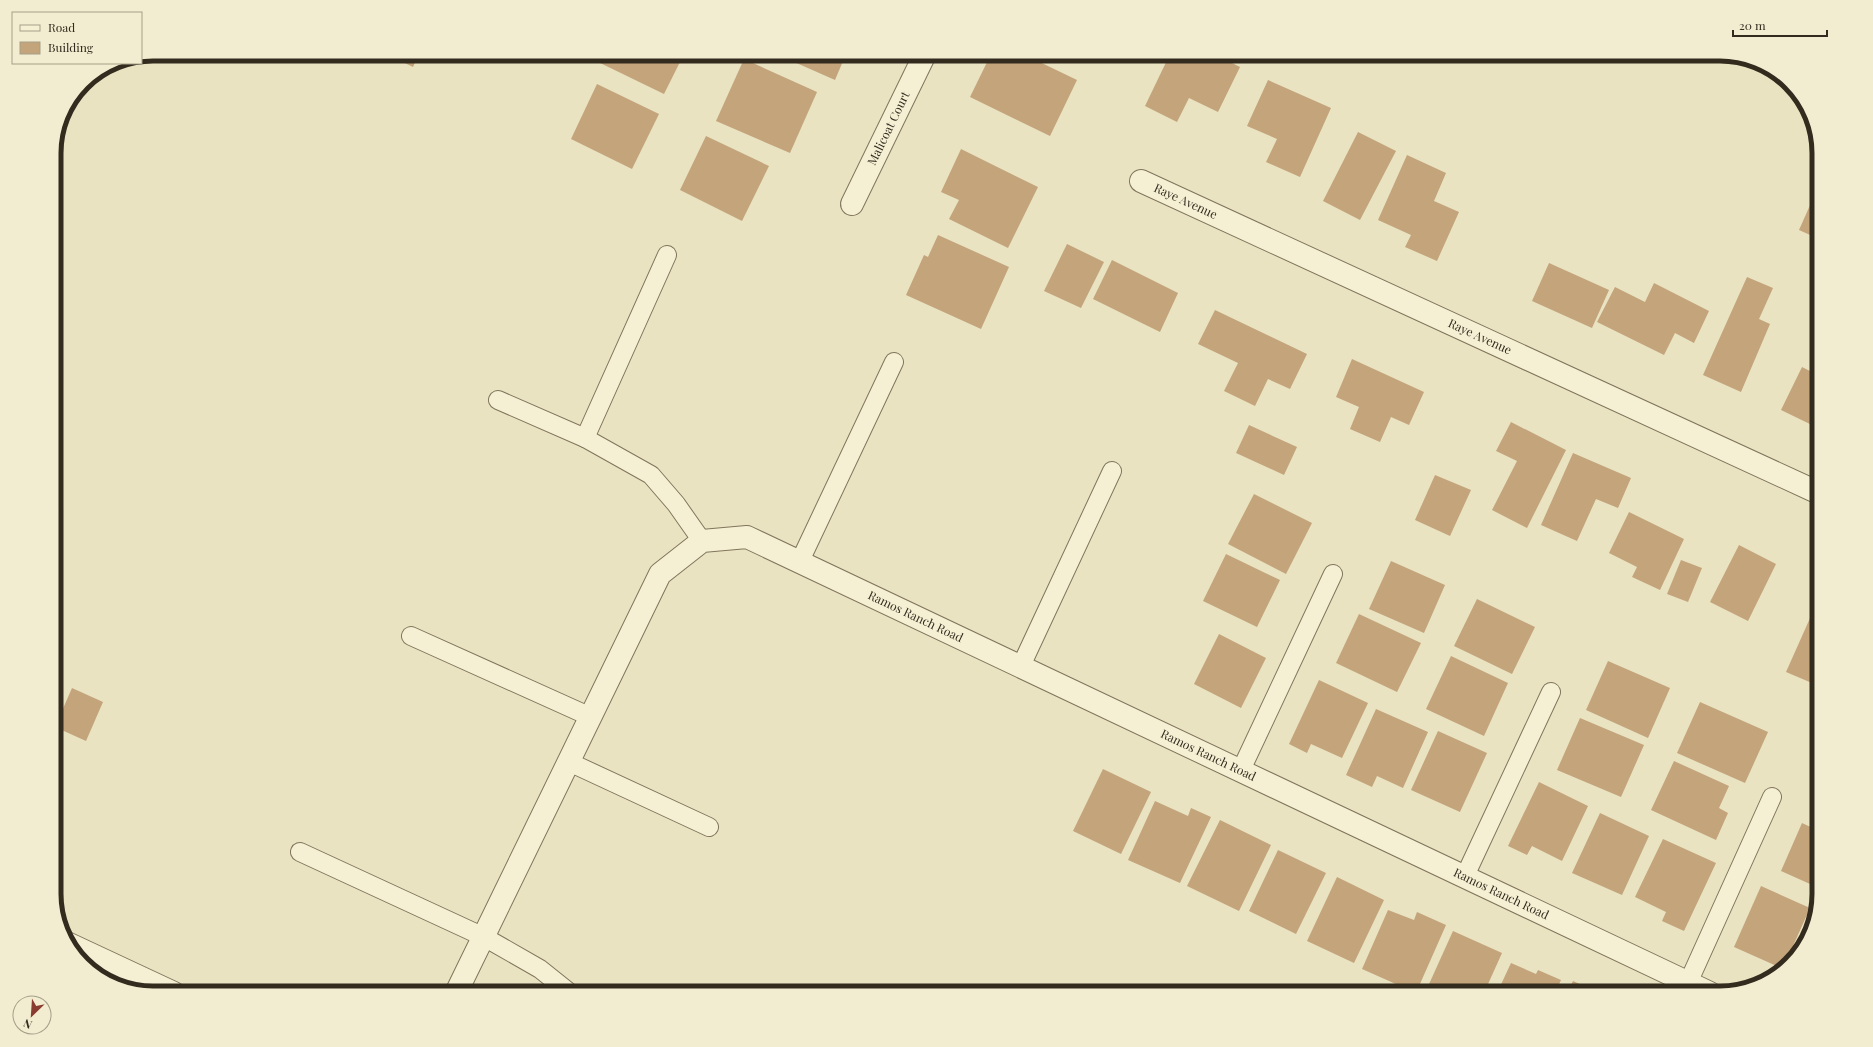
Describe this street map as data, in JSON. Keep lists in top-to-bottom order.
{
  "streets": {
    "street": ["Malicoat Court", "Raye Avenue", "Ramos Ranch Road"]
  },
  "legend": ["Road", "Building"],
  "scale_bar": "20 m",
  "north": "bottom left"
}
